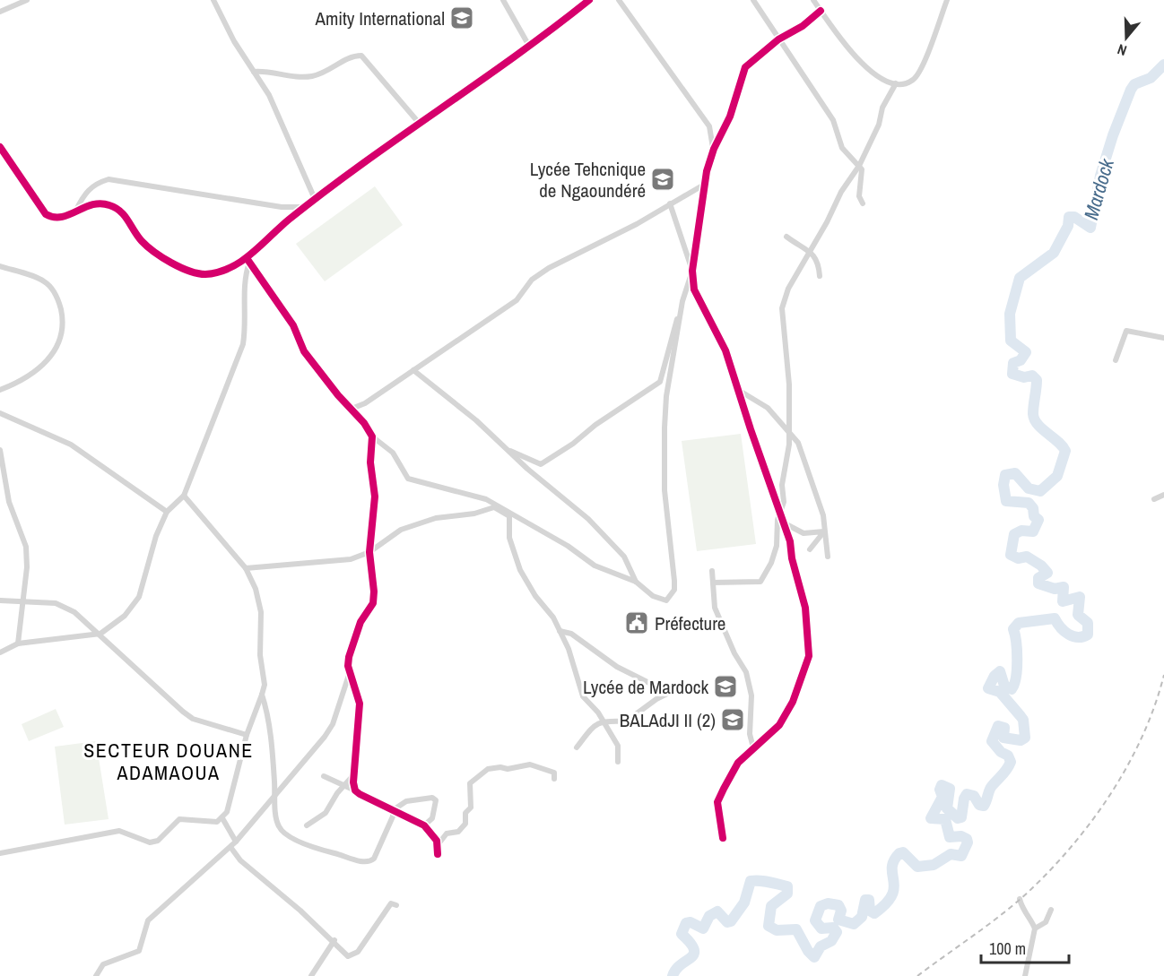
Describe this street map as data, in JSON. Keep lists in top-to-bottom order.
{
  "districts": ["SECTEUR DOUANE ADAMAOUA"],
  "water": ["Mardock"],
  "places": {
    "school or university": [
      "Amity International",
      "Lycée Tehcnique de Ngaoundéré",
      "Lycée de Mardock",
      "BALAdJI II (2)"
    ],
    "public building": ["Préfecture"]
  },
  "scale_bar": "100 m",
  "north": "bottom"
}
